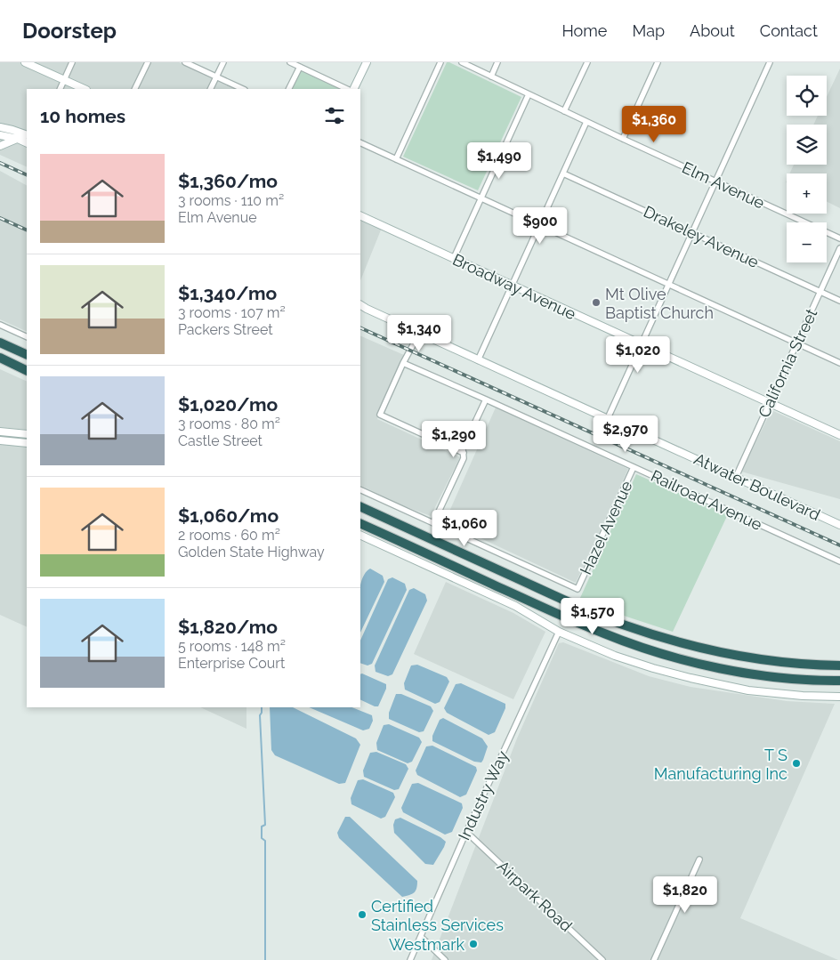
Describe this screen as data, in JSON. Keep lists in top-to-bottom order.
{
  "streets": {
    "street": [
      "Elm Avenue",
      "Drakeley Avenue",
      "Broadway Avenue",
      "California Street",
      "Atwater Boulevard",
      "Railroad Avenue",
      "Hazel Avenue",
      "Industry Way",
      "Airpark Road"
    ]
  },
  "crossings": [
    ["Drakeley Avenue", "California Street"],
    ["Broadway Avenue", "California Street"],
    ["California Street", "Atwater Boulevard"],
    ["Railroad Avenue", "Hazel Avenue"],
    ["Industry Way", "Airpark Road"]
  ],
  "places": [
    "Mt Olive Baptist Church",
    "T S Manufacturing Inc",
    "Certified Stainless Services",
    "Westmark"
  ],
  "page": {
    "header": "Doorstep",
    "nav": [
      "Home",
      "Map",
      "About",
      "Contact"
    ],
    "map_buttons": ["+", "−"],
    "heading": "10 homes",
    "price": [
      "$1,360",
      "$1,490",
      "$900",
      "$1,340",
      "$1,020",
      "$2,970",
      "$1,290",
      "$1,060",
      "$1,570",
      "$1,820"
    ],
    "list": [
      {
        "name": "$1,360/mo",
        "note": "3 rooms · 110 m² · Elm Avenue"
      },
      {
        "name": "$1,340/mo",
        "note": "3 rooms · 107 m² · Packers Street"
      },
      {
        "name": "$1,020/mo",
        "note": "3 rooms · 80 m² · Castle Street"
      },
      {
        "name": "$1,060/mo",
        "note": "2 rooms · 60 m² · Golden State Highway"
      },
      {
        "name": "$1,820/mo",
        "note": "5 rooms · 148 m² · Enterprise Court"
      }
    ]
  }
}
